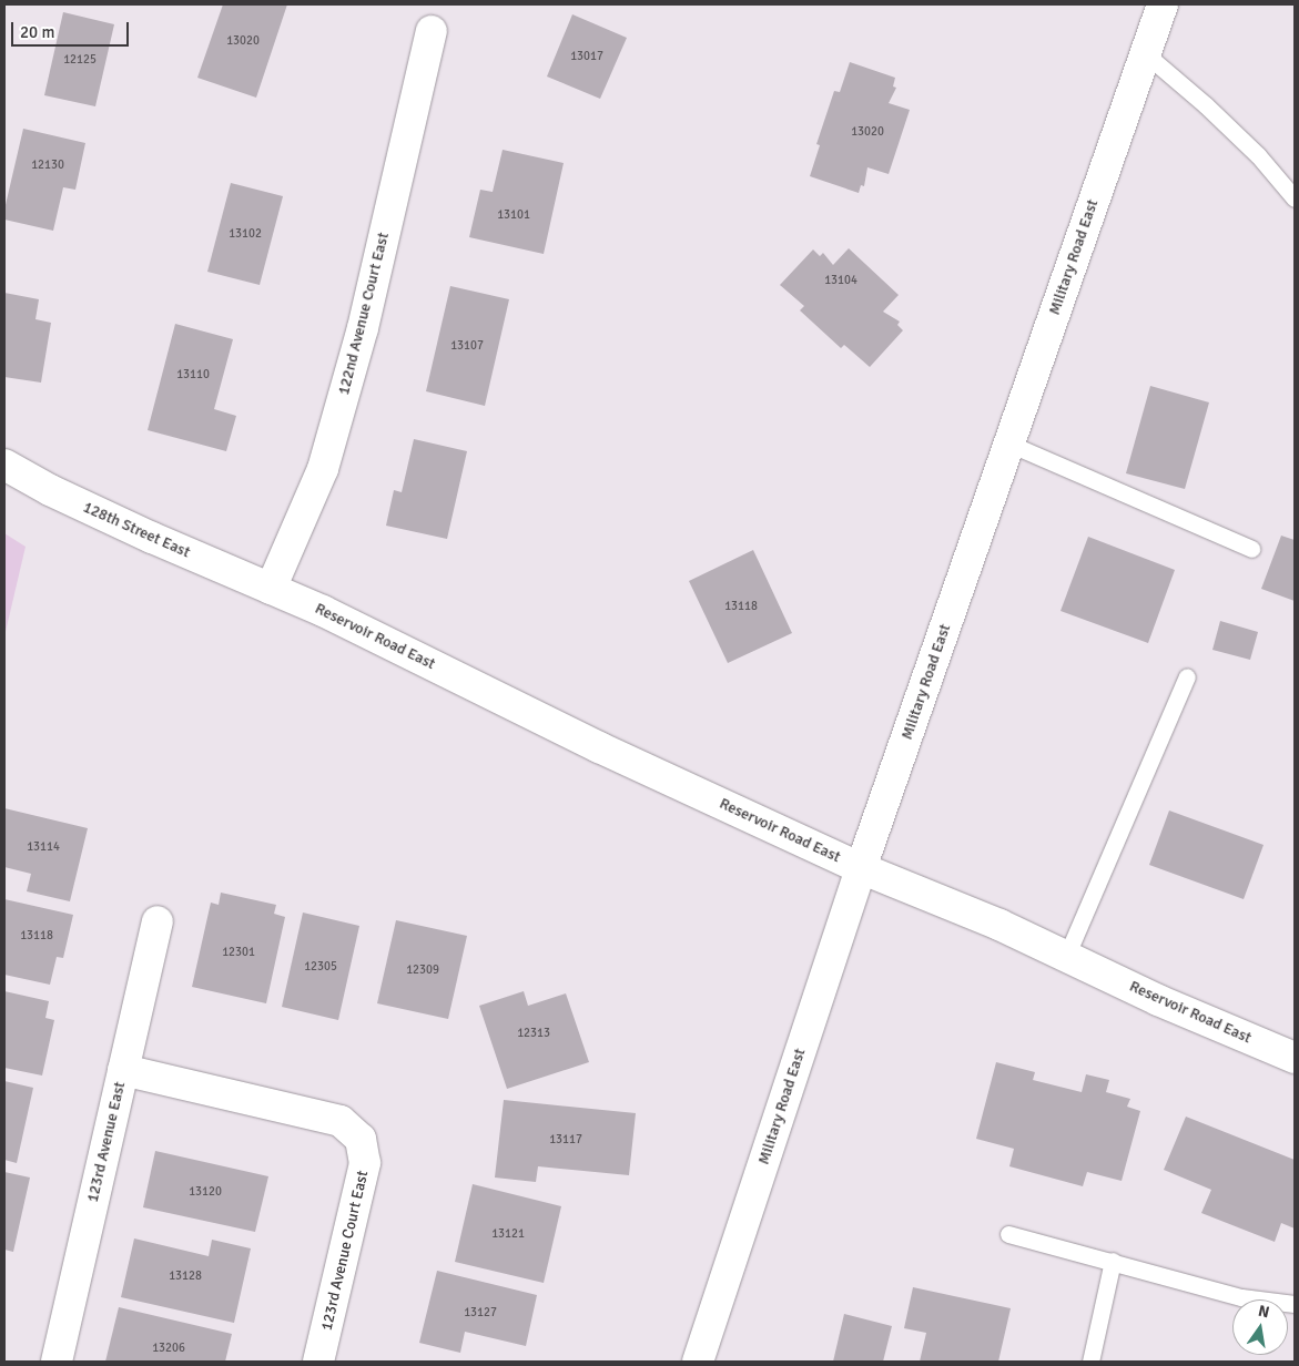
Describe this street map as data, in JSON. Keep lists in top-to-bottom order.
{
  "streets": {
    "street": [
      "Military Road East",
      "122nd Avenue Court East",
      "128th Street East",
      "Reservoir Road East",
      "123rd Avenue East",
      "123rd Avenue Court East"
    ]
  },
  "crossings": [
    ["Military Road East", "Reservoir Road East"],
    ["122nd Avenue Court East", "128th Street East"],
    ["122nd Avenue Court East", "Reservoir Road East"],
    ["128th Street East", "Reservoir Road East"],
    ["123rd Avenue East", "123rd Avenue Court East"]
  ],
  "house_numbers": [
    "13020",
    "13017",
    "12125",
    "13020",
    "12130",
    "13101",
    "13102",
    "13104",
    "13107",
    "13110",
    "13118",
    "13114",
    "13118",
    "12301",
    "12305",
    "12309",
    "12313",
    "13117",
    "13120",
    "13121",
    "13128",
    "13127",
    "13206"
  ],
  "scale_bar": "20 m",
  "north": "top"
}
